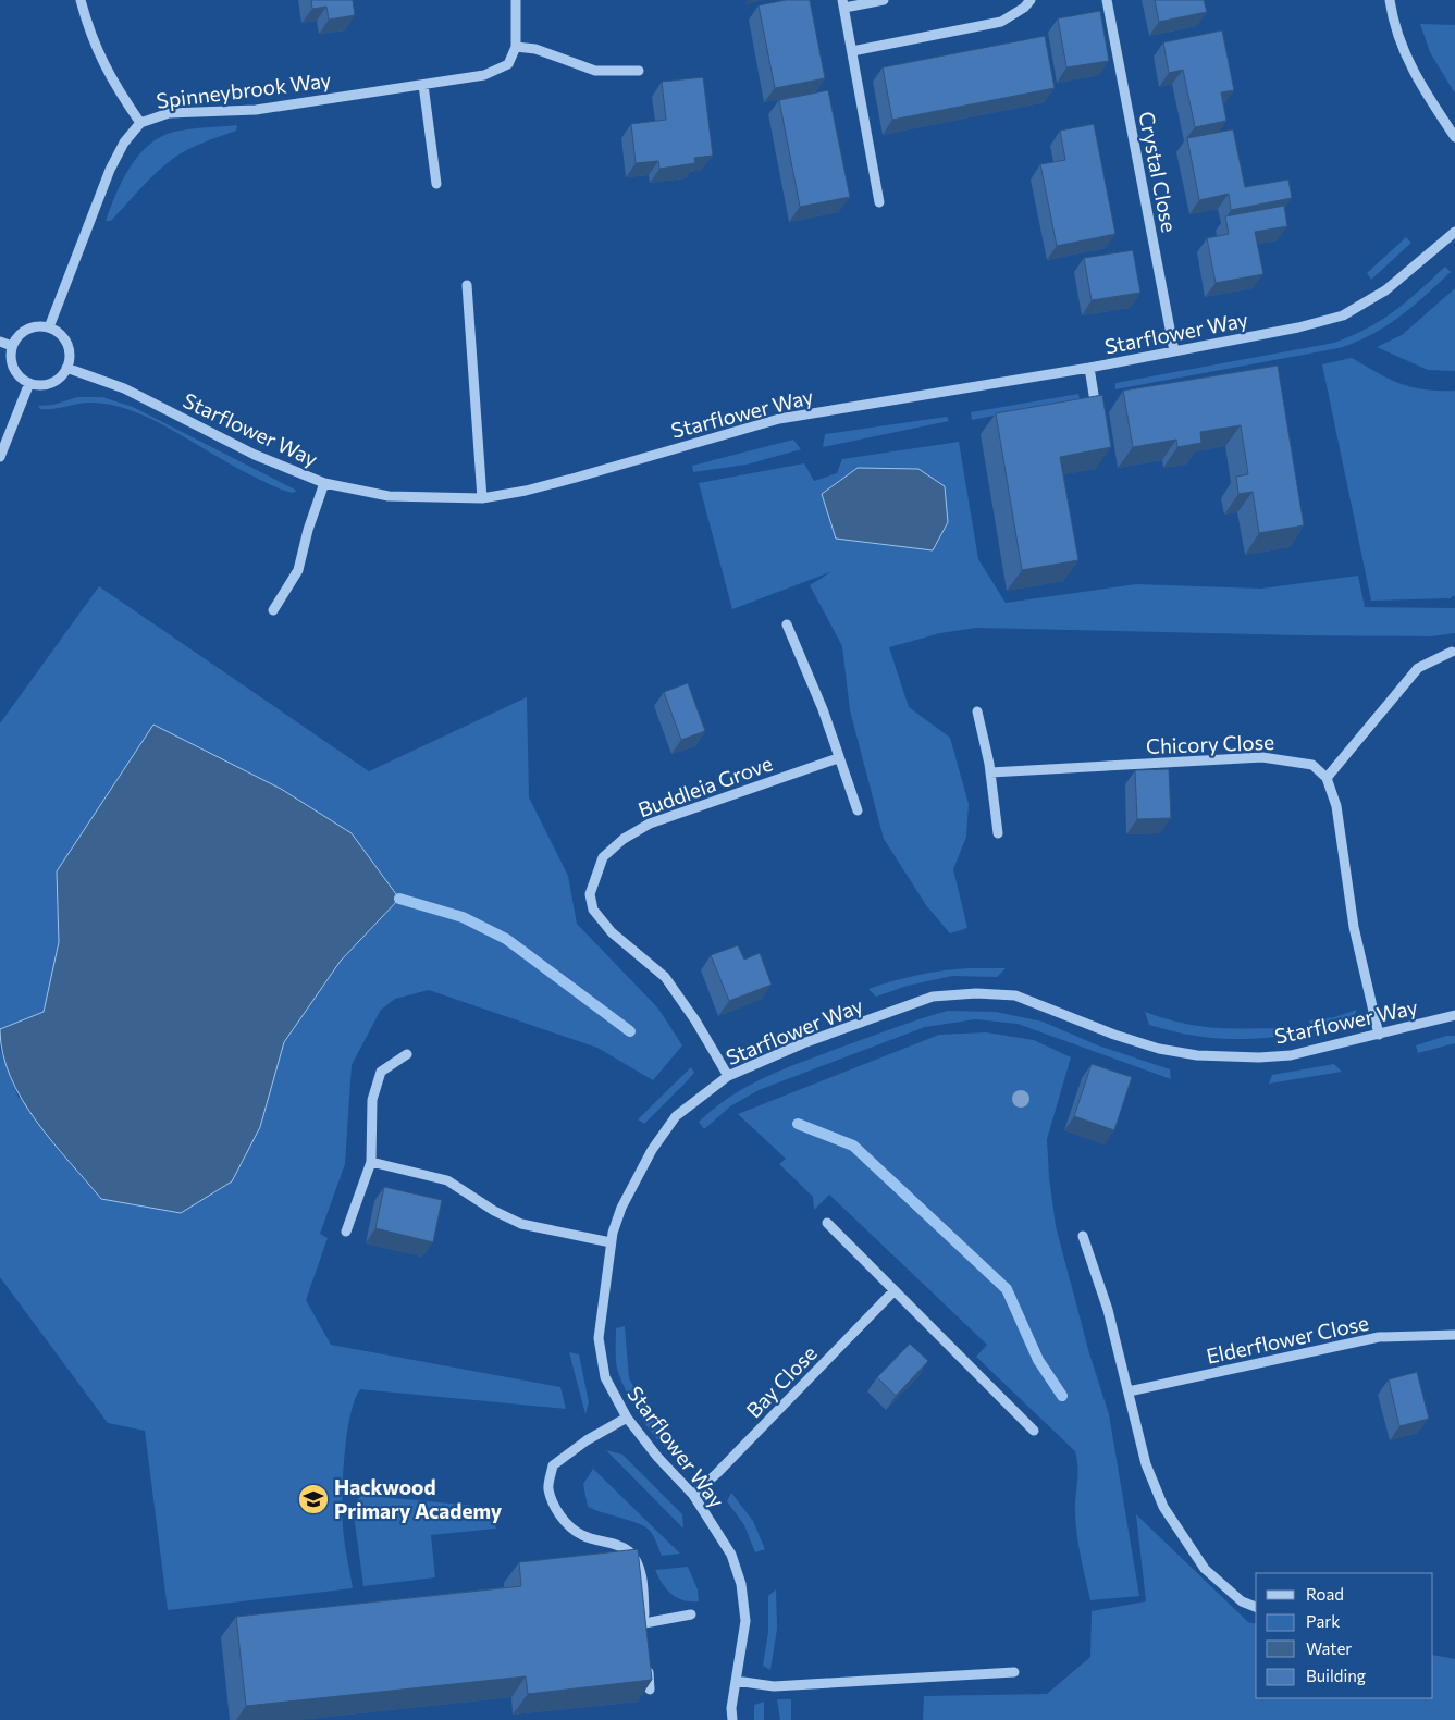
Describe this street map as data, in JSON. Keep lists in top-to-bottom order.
{
  "streets": {
    "street": [
      "Spinneybrook Way",
      "Crystal Close",
      "Starflower Way",
      "Chicory Close",
      "Buddleia Grove",
      "Elderflower Close",
      "Bay Close"
    ]
  },
  "crossings": [
    ["Spinneybrook Way", "Starflower Way"],
    ["Crystal Close", "Starflower Way"],
    ["Starflower Way", "Buddleia Grove"],
    ["Starflower Way", "Bay Close"]
  ],
  "places": {
    "school or university": ["Hackwood Primary Academy"]
  },
  "legend": [
    "Road",
    "Park",
    "Water",
    "Building"
  ]
}
